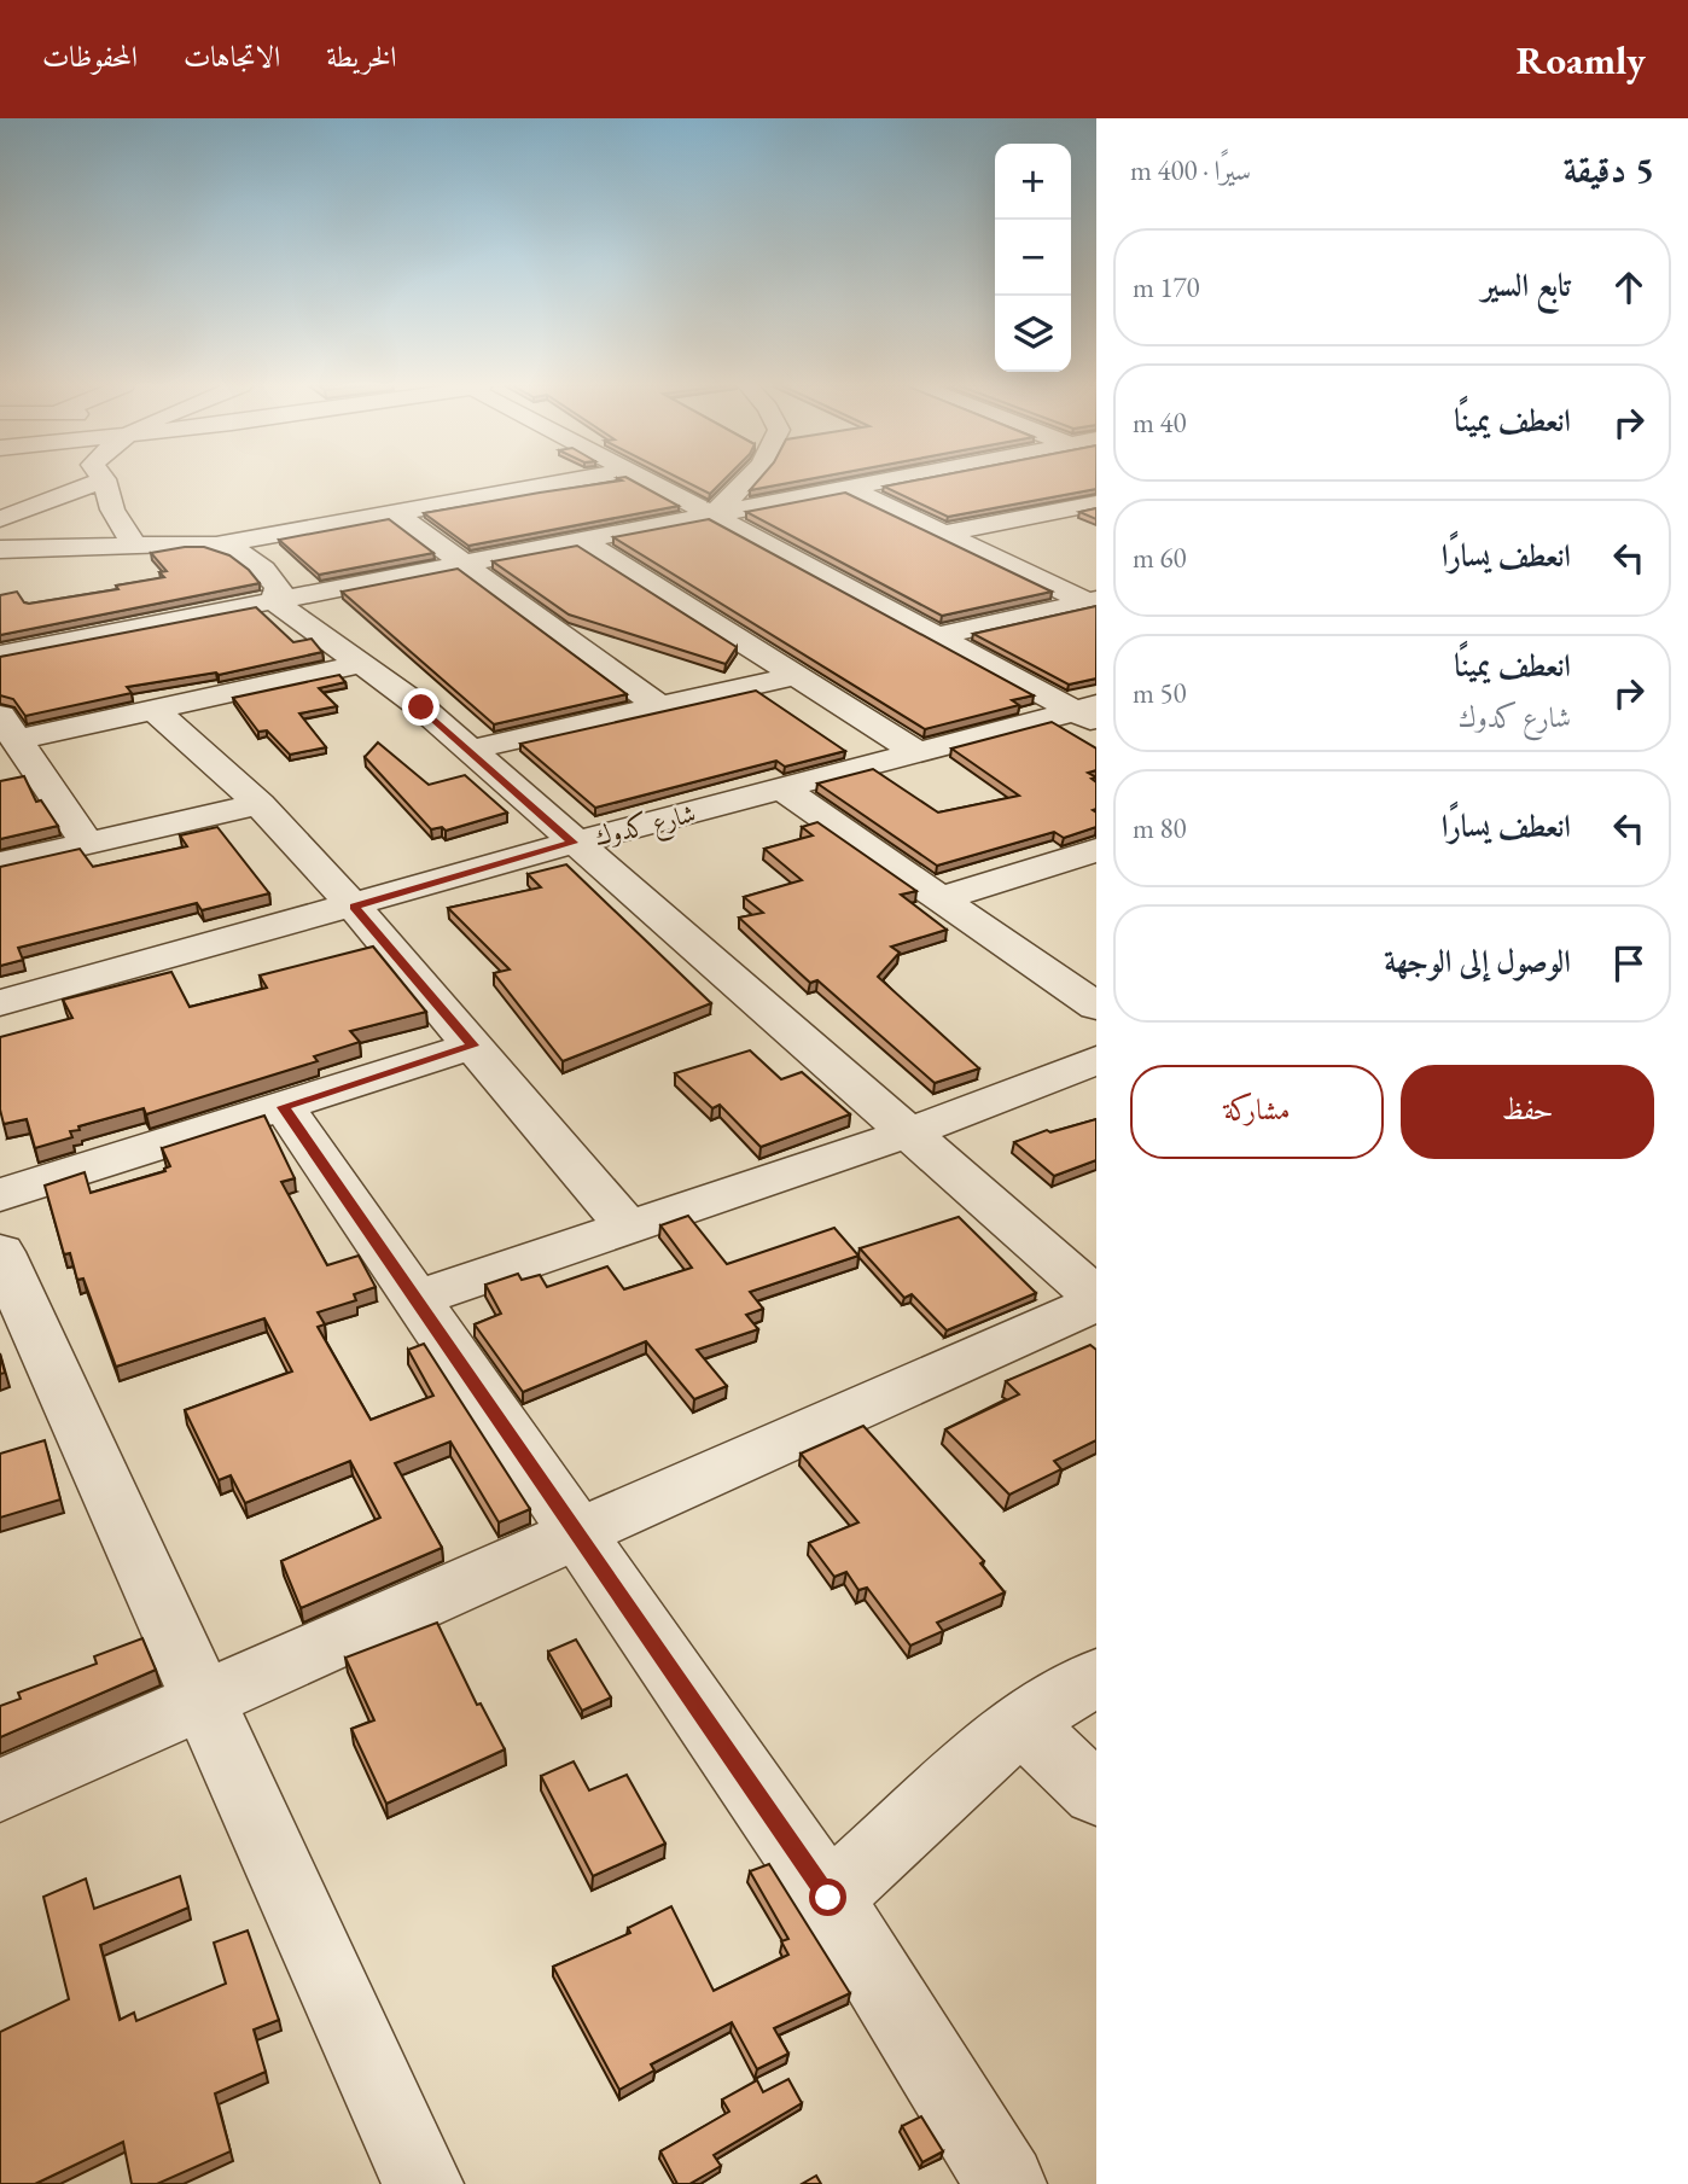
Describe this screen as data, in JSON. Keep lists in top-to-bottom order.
{
  "streets": {
    "street": ["شارع كدوك"]
  },
  "page": {
    "header": "Roamly",
    "nav": ["الخريطة", "الاتجاهات", "المحفوظات"],
    "heading": ["5 دقيقة", "سيرًا · 400 m"],
    "map_buttons": ["+", "−"],
    "list": [
      ["تابع السير", "170 m"],
      ["انعطف يمينًا", "40 m"],
      ["انعطف يسارًا", "60 m"],
      ["انعطف يمينًا", "شارع كدوك", "50 m"],
      ["انعطف يسارًا", "80 m"],
      "الوصول إلى الوجهة"
    ],
    "buttons": ["حفظ", "مشاركة"]
  }
}
